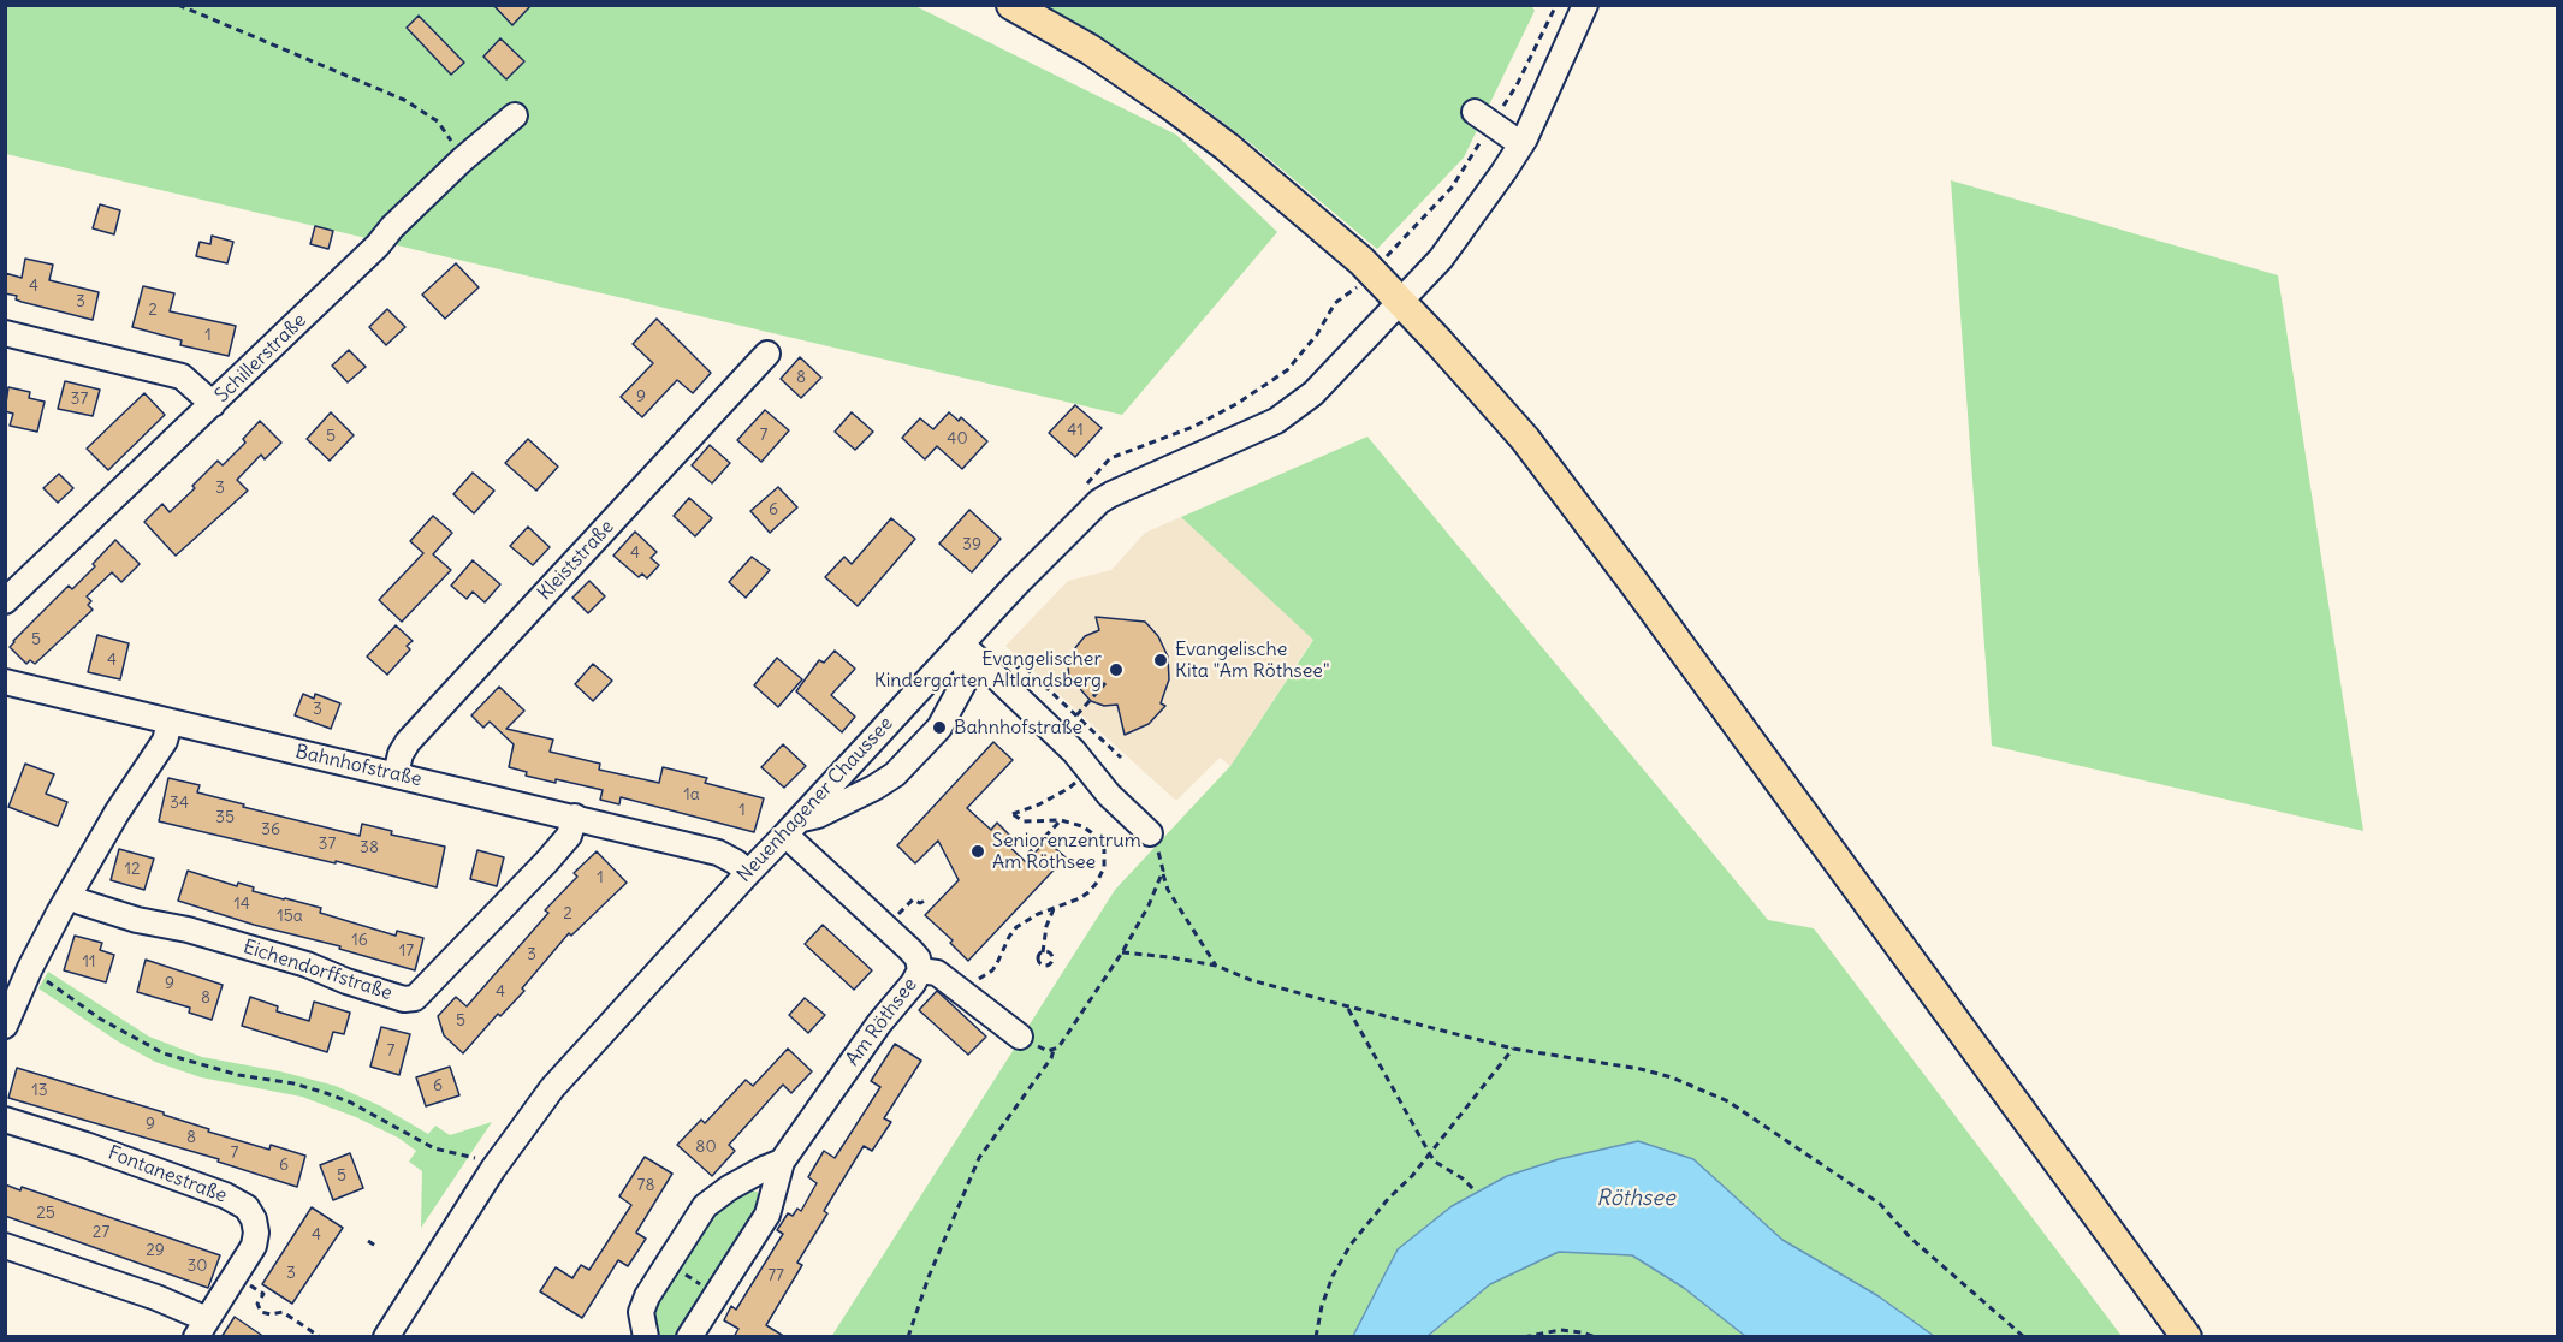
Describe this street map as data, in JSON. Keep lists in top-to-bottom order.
{
  "streets": {
    "street": [
      "Schillerstraße",
      "Kleiststraße",
      "Bahnhofstraße",
      "Neuenhagener Chaussee",
      "Eichendorffstraße",
      "Am Röthsee",
      "Fontanestraße"
    ]
  },
  "crossings": [
    ["Kleiststraße", "Bahnhofstraße"],
    ["Bahnhofstraße", "Neuenhagener Chaussee"],
    ["Bahnhofstraße", "Eichendorffstraße"],
    ["Neuenhagener Chaussee", "Am Röthsee"]
  ],
  "water": ["Röthsee"],
  "places": [
    "Evangelische Kita \"Am Röthsee\"",
    "Evangelischer Kindergarten Altlandsberg",
    "Bahnhofstraße",
    "Seniorenzentrum Am Röthsee"
  ],
  "house_numbers": [
    "4",
    "3",
    "2",
    "1",
    "8",
    "9",
    "37",
    "41",
    "7",
    "5",
    "40",
    "3",
    "6",
    "39",
    "4",
    "5",
    "4",
    "3",
    "1a",
    "34",
    "1",
    "35",
    "36",
    "37",
    "38",
    "12",
    "1",
    "14",
    "2",
    "15a",
    "16",
    "17",
    "3",
    "11",
    "9",
    "4",
    "8",
    "5",
    "7",
    "6",
    "13",
    "9",
    "8",
    "80",
    "7",
    "6",
    "5",
    "78",
    "25",
    "27",
    "4",
    "29",
    "30",
    "3",
    "77"
  ]
}
